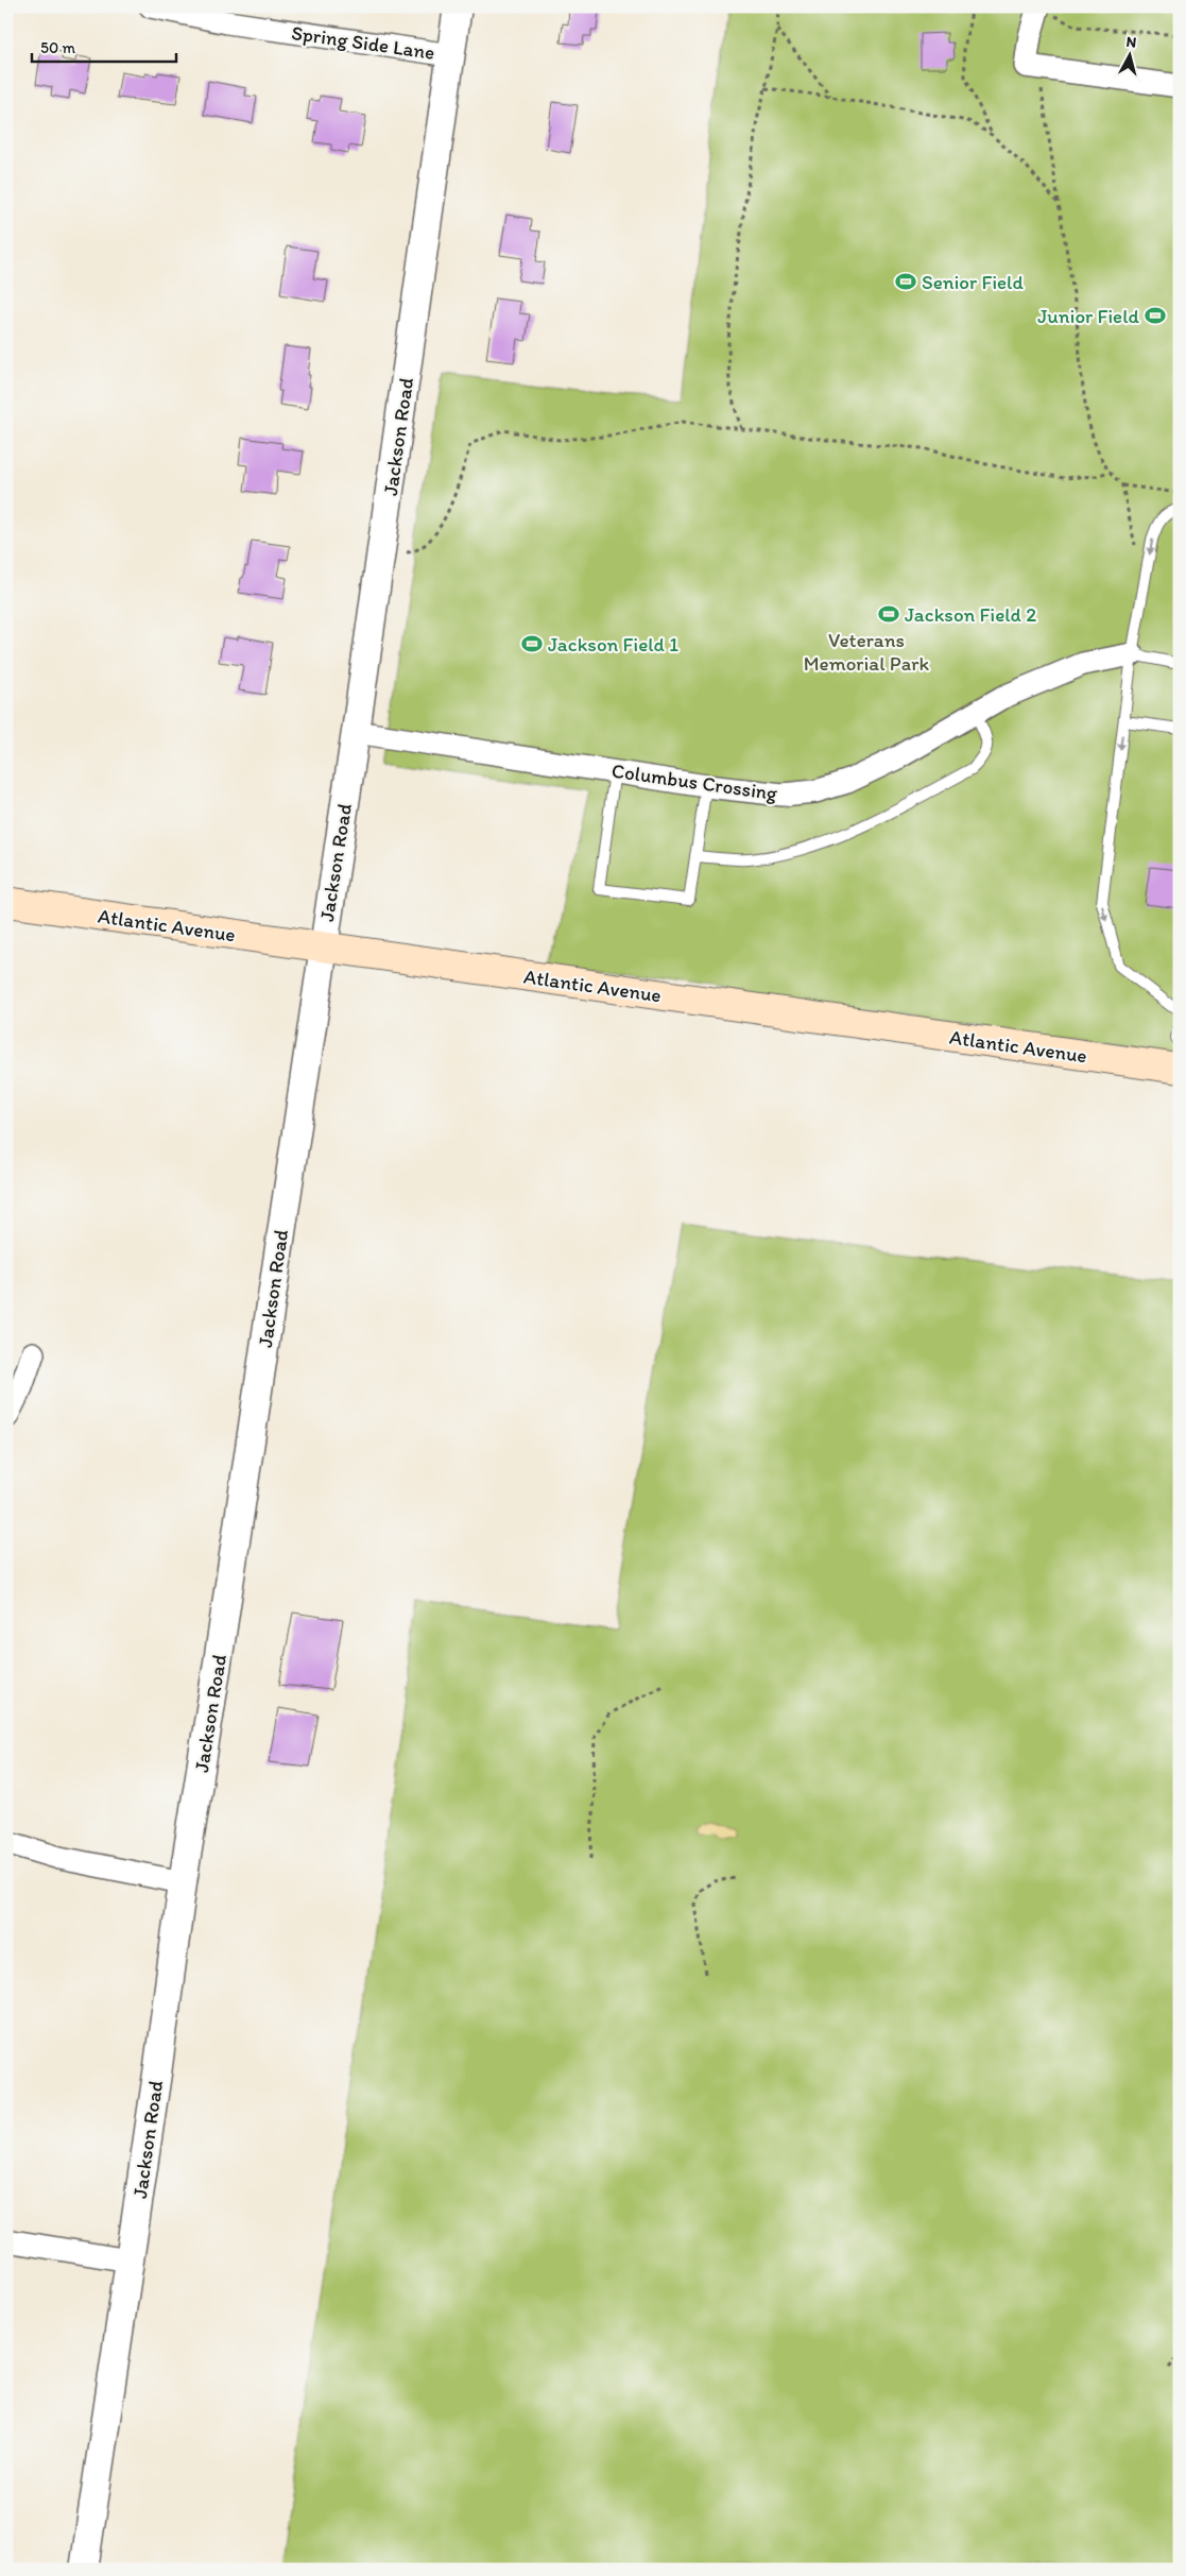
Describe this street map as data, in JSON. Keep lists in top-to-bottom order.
{
  "streets": {
    "main road": ["Atlantic Avenue"],
    "street": ["Spring Side Lane", "Jackson Road", "Columbus Crossing"]
  },
  "crossings": [
    ["Spring Side Lane", "Jackson Road"],
    ["Jackson Road", "Columbus Crossing"],
    ["Jackson Road", "Atlantic Avenue"]
  ],
  "parks": ["Veterans Memorial Park"],
  "places": {
    "sports": [
      "Senior Field",
      "Junior Field",
      "Jackson Field 2",
      "Jackson Field 1"
    ]
  },
  "scale_bar": "50 m",
  "north": "top"
}
